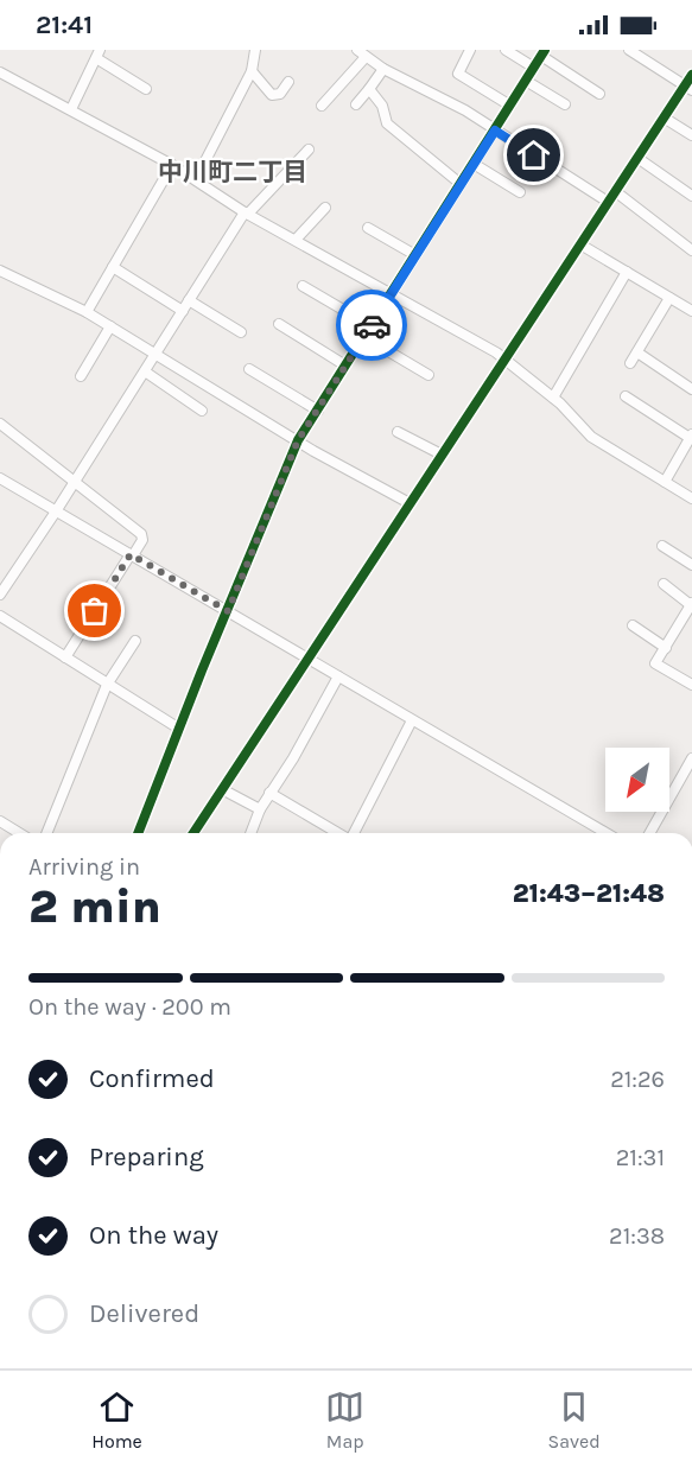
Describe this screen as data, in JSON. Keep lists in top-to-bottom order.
{
  "districts": ["中川町二丁目"],
  "north": "bottom left",
  "page": {
    "status": "21:41",
    "heading": ["2 min", "Arriving in", "21:43–21:48"],
    "bar": "On the way · 200 m",
    "list": [
      ["Confirmed", "21:26"],
      ["Preparing", "21:31"],
      ["On the way", "21:38"],
      "Delivered"
    ],
    "tabs": ["Home", "Map", "Saved"]
  }
}
